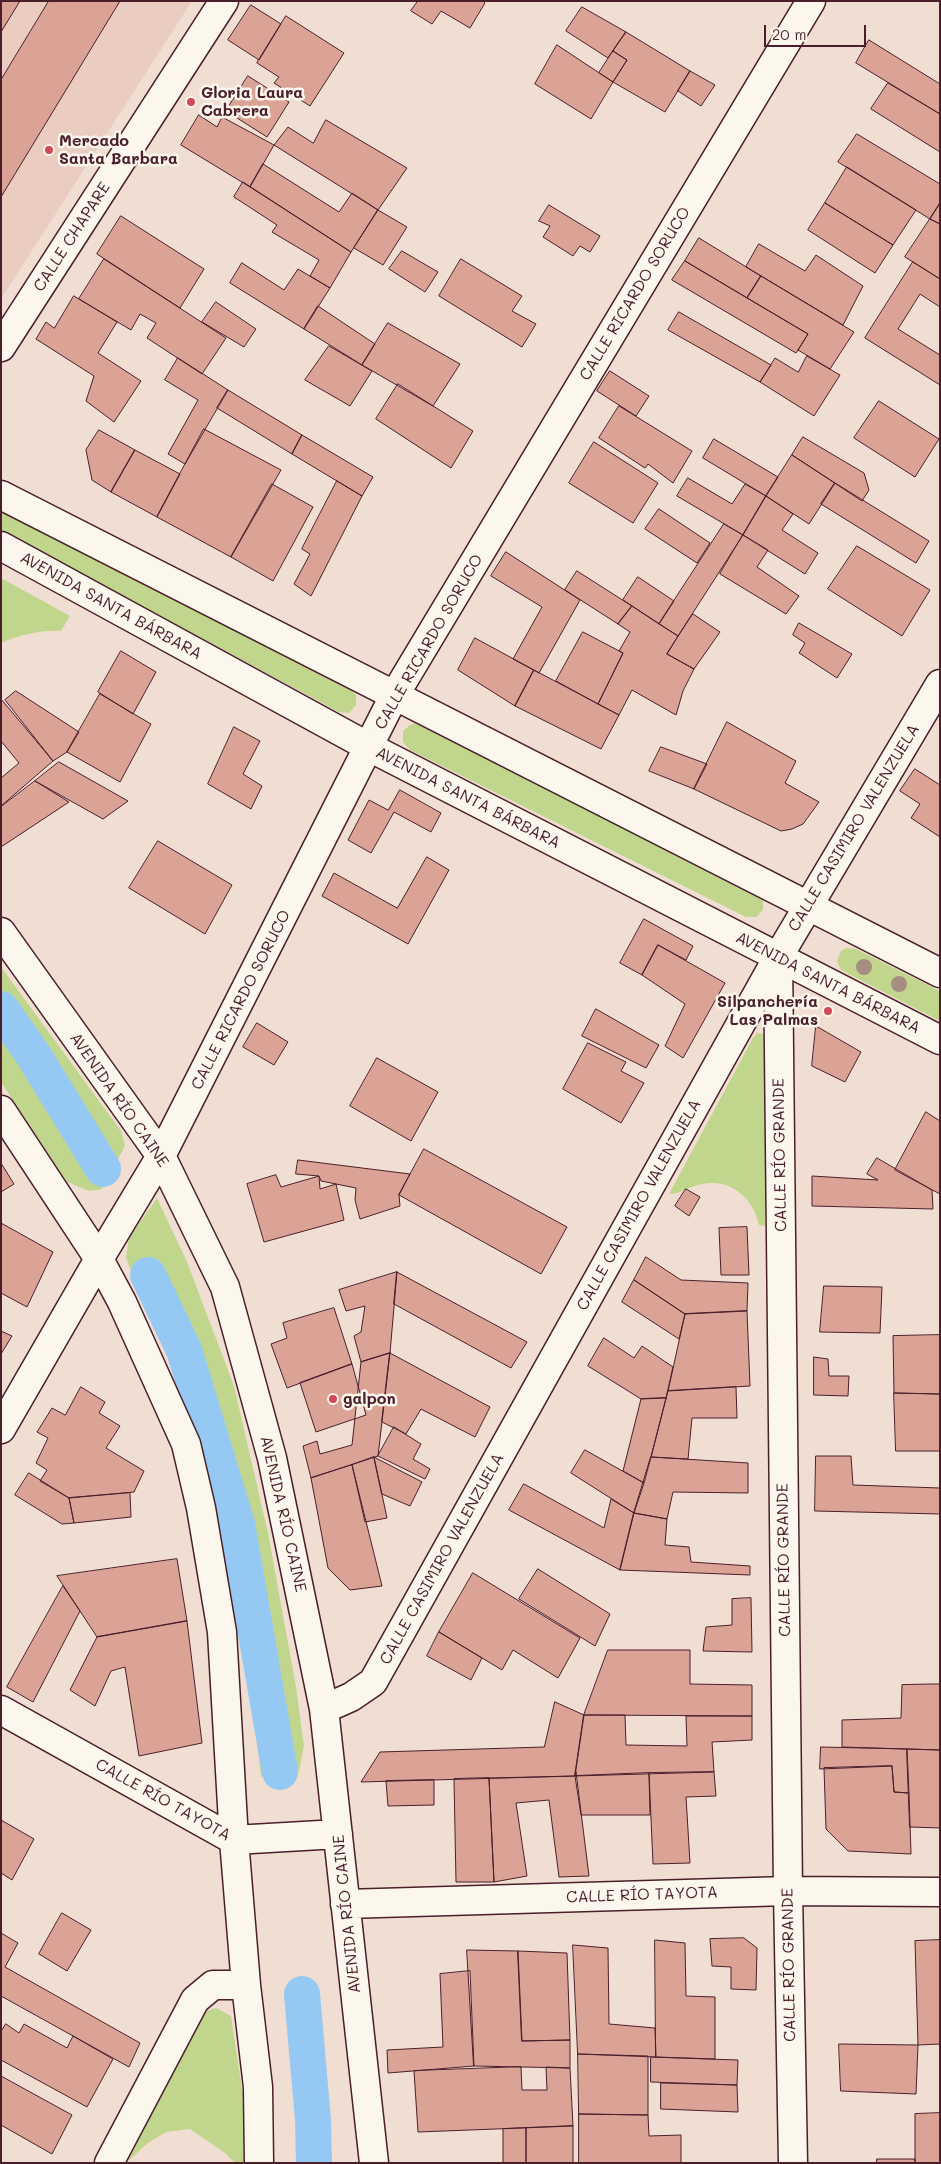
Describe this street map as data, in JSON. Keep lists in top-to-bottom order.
{
  "streets": {
    "main road": [
      "CALLE CHAPARE",
      "CALLE RICARDO SORUCO",
      "AVENIDA SANTA BÁRBARA",
      "CALLE CASIMIRO VALENZUELA",
      "AVENIDA RÍO CAINE",
      "CALLE RÍO GRANDE",
      "CALLE RÍO TAYOTA"
    ]
  },
  "crossings": [
    ["CALLE RICARDO SORUCO", "AVENIDA SANTA BÁRBARA"],
    ["CALLE RICARDO SORUCO", "AVENIDA RÍO CAINE"],
    ["AVENIDA SANTA BÁRBARA", "CALLE CASIMIRO VALENZUELA"],
    ["AVENIDA SANTA BÁRBARA", "CALLE RÍO GRANDE"],
    ["CALLE CASIMIRO VALENZUELA", "AVENIDA RÍO CAINE"],
    ["CALLE CASIMIRO VALENZUELA", "CALLE RÍO GRANDE"],
    ["AVENIDA RÍO CAINE", "CALLE RÍO TAYOTA"],
    ["CALLE RÍO GRANDE", "CALLE RÍO TAYOTA"]
  ],
  "places": [
    "Gloria Laura Cabrera",
    "Mercado Santa Barbara",
    "Silpanchería Las Palmas",
    "galpon"
  ],
  "scale_bar": "20 m"
}
